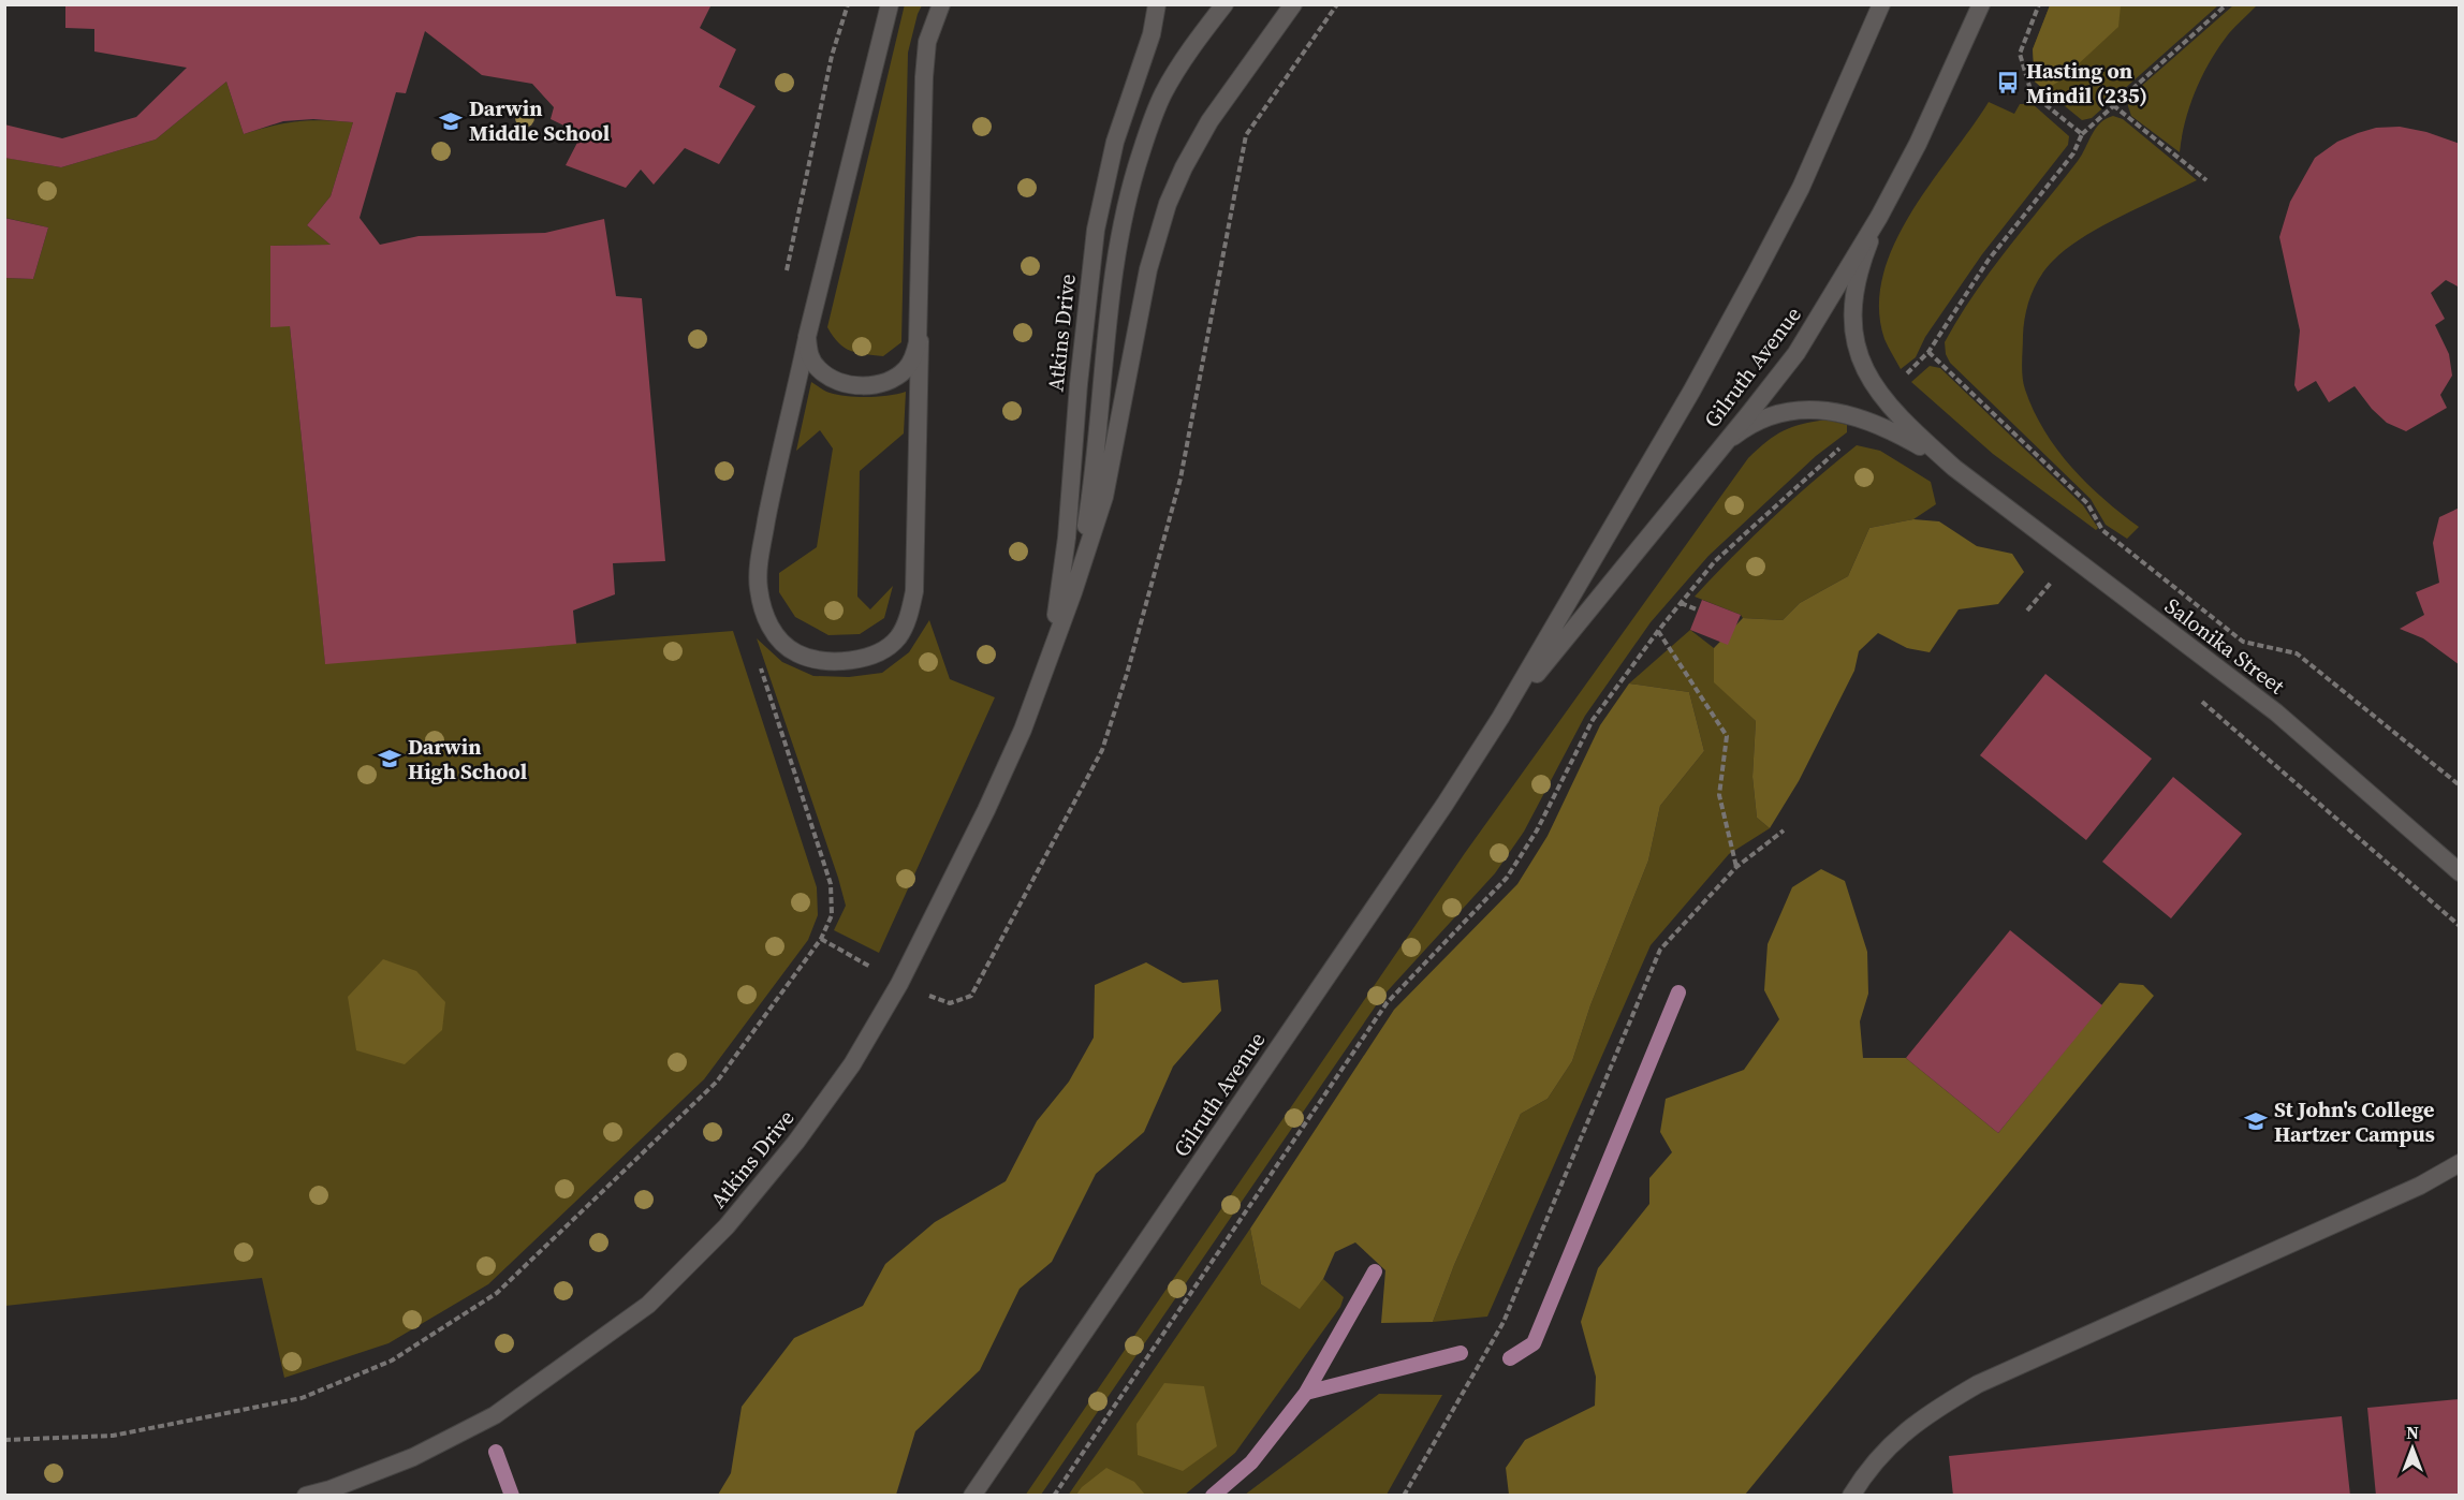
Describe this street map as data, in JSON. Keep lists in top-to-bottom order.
{
  "streets": {
    "street": ["Atkins Drive", "Gilruth Avenue", "Salonika Street"]
  },
  "crossings": [
    ["Gilruth Avenue", "Salonika Street"]
  ],
  "places": {
    "bus stop": ["Hasting on Mindil (235)"],
    "school or university": ["Darwin Middle School", "Darwin High School", "St John's College Hartzer Campus"]
  },
  "north": "top"
}
